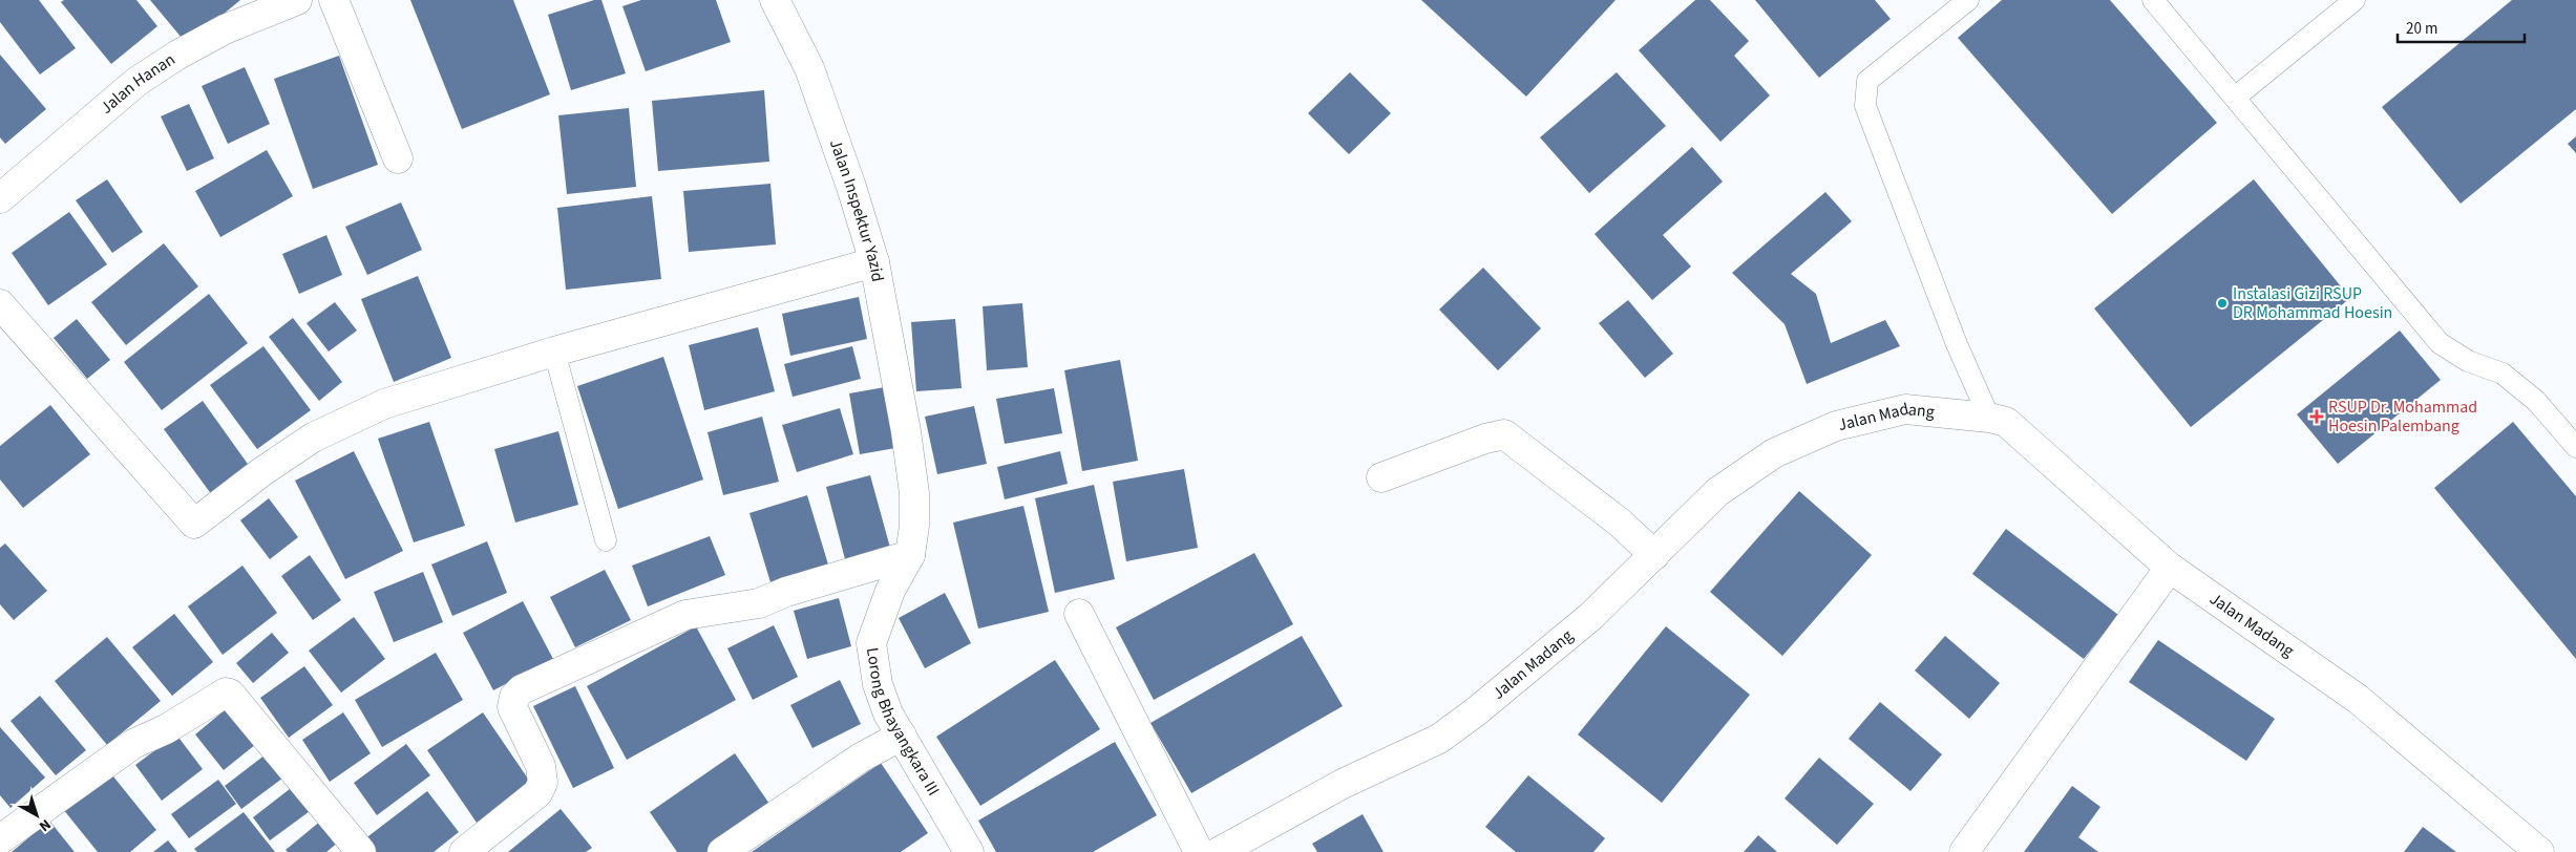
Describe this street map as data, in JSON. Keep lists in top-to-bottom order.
{
  "streets": {
    "street": [
      "Jalan Hanan",
      "Jalan Inspektur Yazid",
      "Jalan Madang",
      "Lorong Bhayangkara III"
    ]
  },
  "crossings": [
    ["Jalan Inspektur Yazid", "Lorong Bhayangkara III"]
  ],
  "places": {
    "other": ["Instalasi Gizi RSUP DR Mohammad Hoesin"],
    "health": ["RSUP Dr. Mohammad Hoesin Palembang"]
  },
  "scale_bar": "20 m",
  "north": "bottom right"
}
